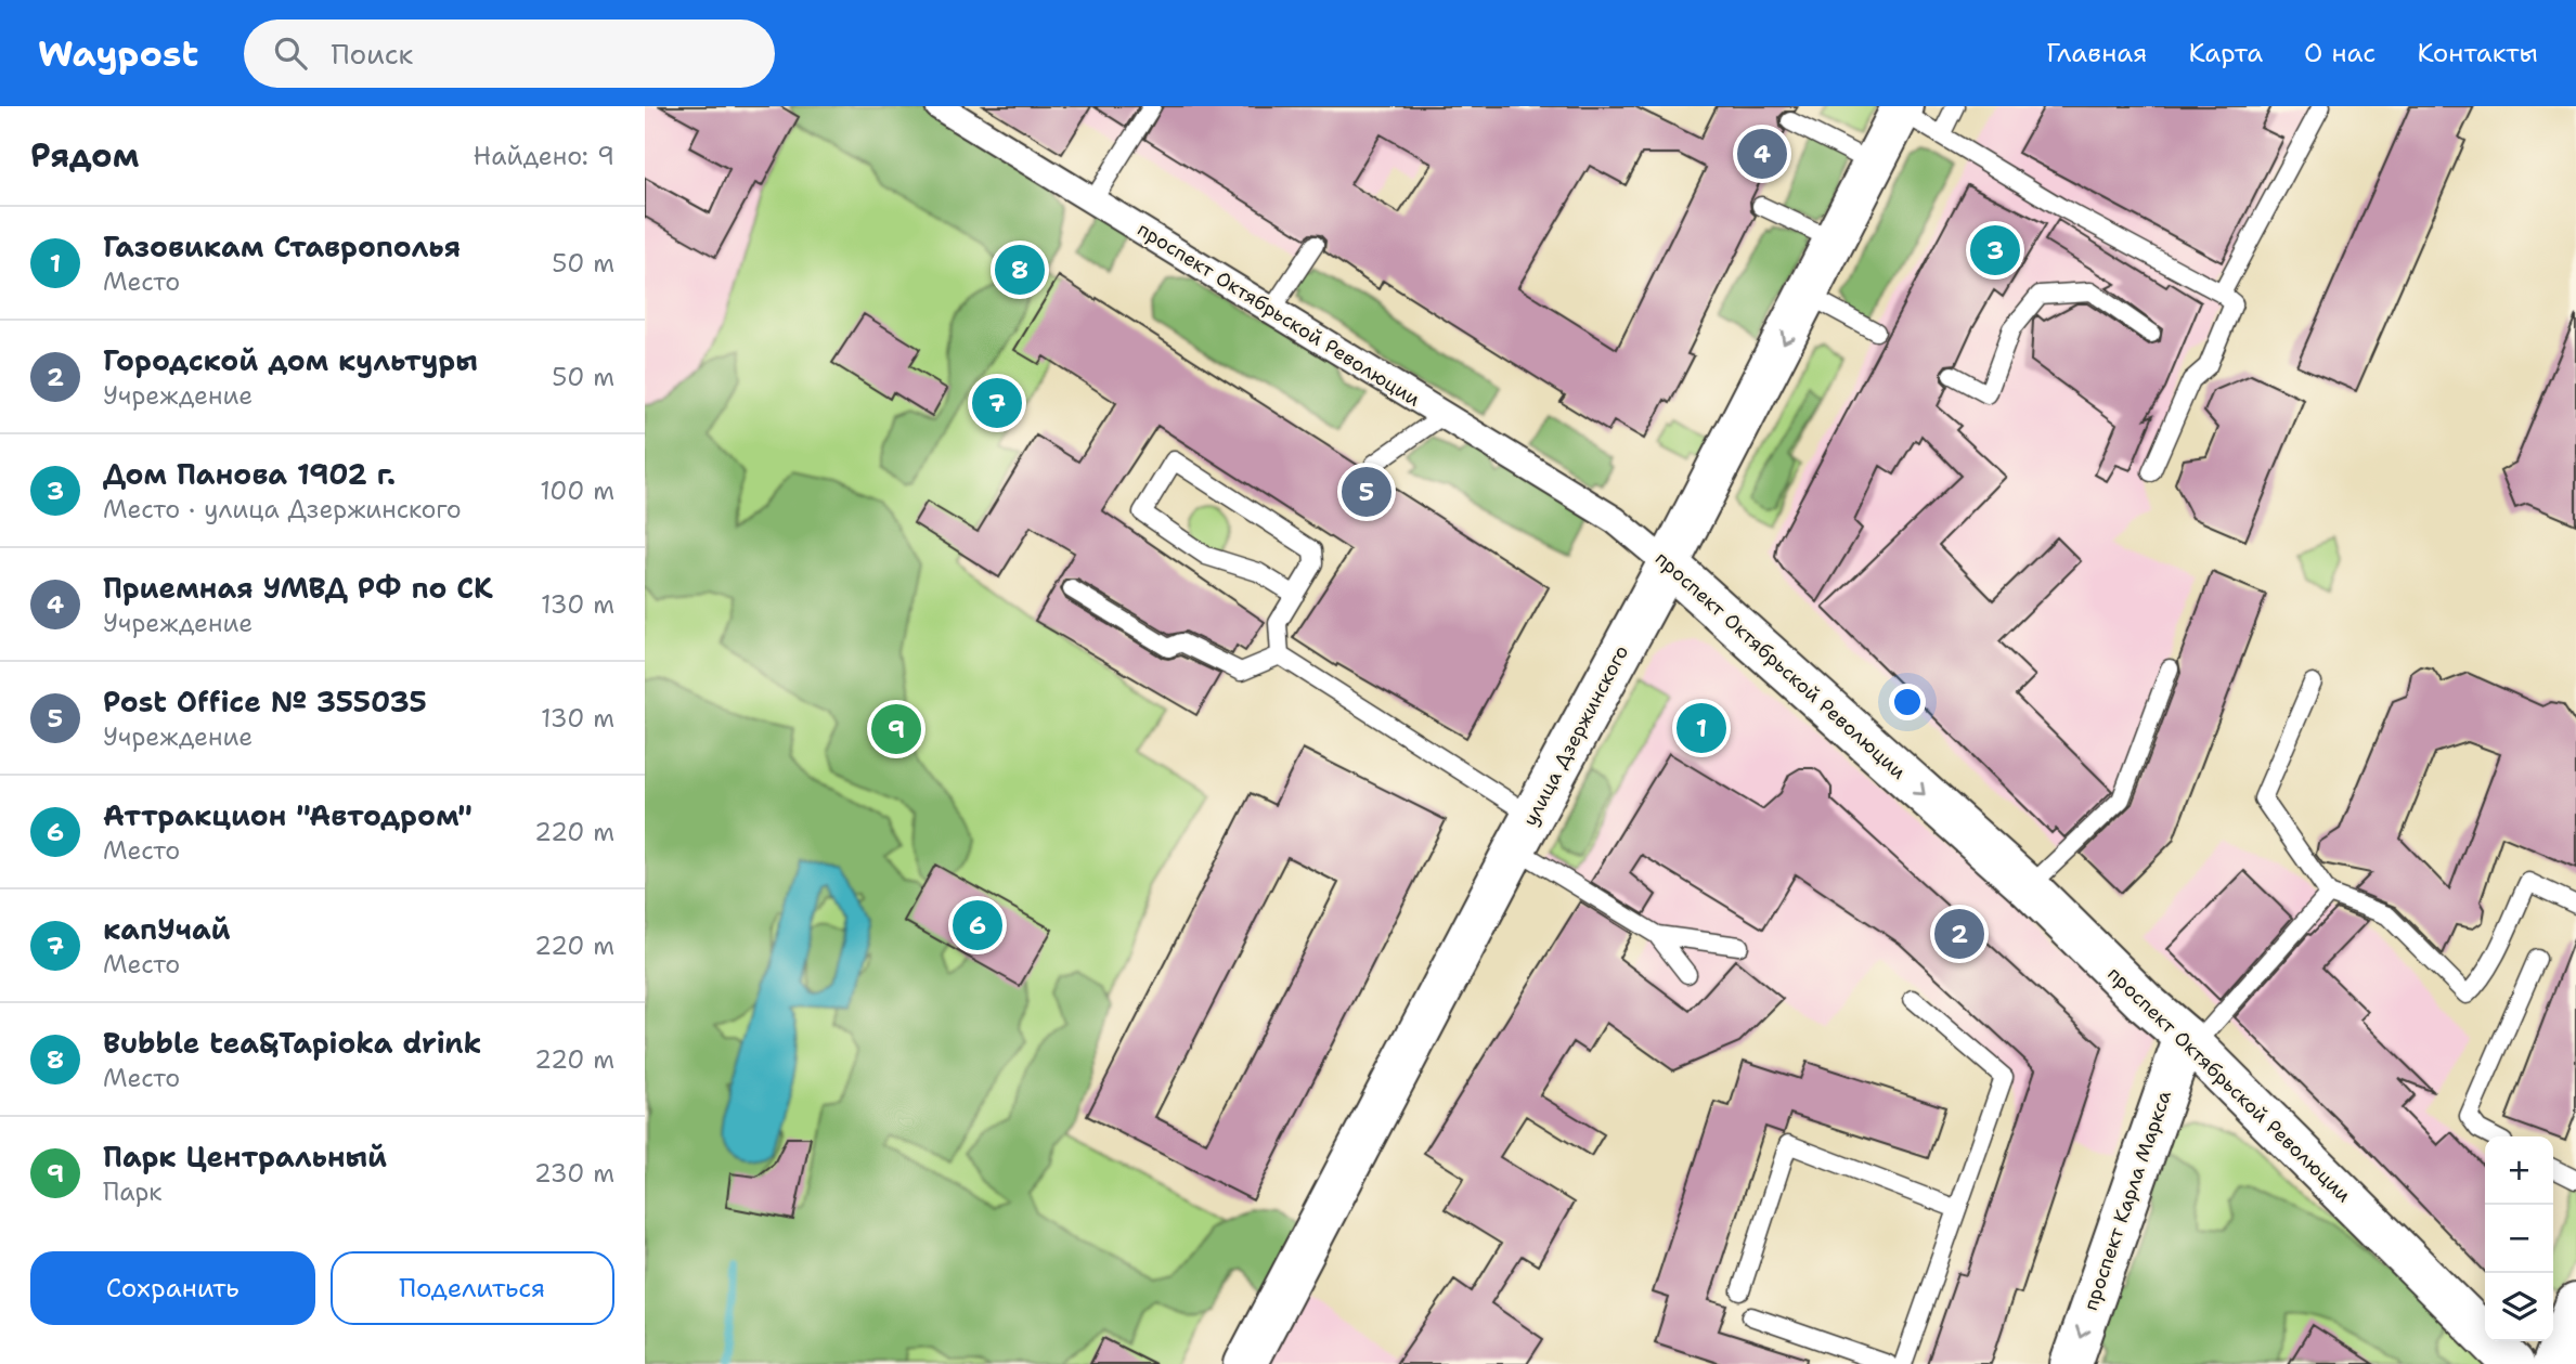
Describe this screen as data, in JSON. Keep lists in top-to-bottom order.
{
  "streets": {
    "main road": ["проспект Октябрьской Революции", "улица Дзержинского", "проспект Карла Маркса"]
  },
  "crossings": [
    ["проспект Октябрьской Революции", "улица Дзержинского"],
    ["проспект Октябрьской Революции", "проспект Карла Маркса"]
  ],
  "one_way": ["проспект Карла Маркса"],
  "page": {
    "header": "Waypost",
    "search": "Поиск",
    "nav": [
      "Главная",
      "Карта",
      "О нас",
      "Контакты"
    ],
    "heading": ["Рядом", "Найдено: 9"],
    "pins": [
      "4",
      "3",
      "8",
      "7",
      "5",
      "1",
      "9",
      "6",
      "2"
    ],
    "list": [
      {
        "mark": "1",
        "name": "Газовикам Ставрополья",
        "note": "Место",
        "value": "50 m"
      },
      {
        "mark": "2",
        "name": "Городской дом культуры",
        "note": "Учреждение",
        "value": "50 m"
      },
      {
        "mark": "3",
        "name": "Дом Панова 1902 г.",
        "note": "Место · улица Дзержинского",
        "value": "100 m"
      },
      {
        "mark": "4",
        "name": "Приемная УМВД РФ по СК",
        "note": "Учреждение",
        "value": "130 m"
      },
      {
        "mark": "5",
        "name": "Post Office № 355035",
        "note": "Учреждение",
        "value": "130 m"
      },
      {
        "mark": "6",
        "name": "Аттракцион \"Автодром\"",
        "note": "Место",
        "value": "220 m"
      },
      {
        "mark": "7",
        "name": "капУчай",
        "note": "Место",
        "value": "220 m"
      },
      {
        "mark": "8",
        "name": "Bubble tea&Tapioka drink",
        "note": "Место",
        "value": "220 m"
      },
      {
        "mark": "9",
        "name": "Парк Центральный",
        "note": "Парк",
        "value": "230 m"
      }
    ],
    "map_buttons": ["+", "−"],
    "buttons": ["Сохранить", "Поделиться"]
  }
}
